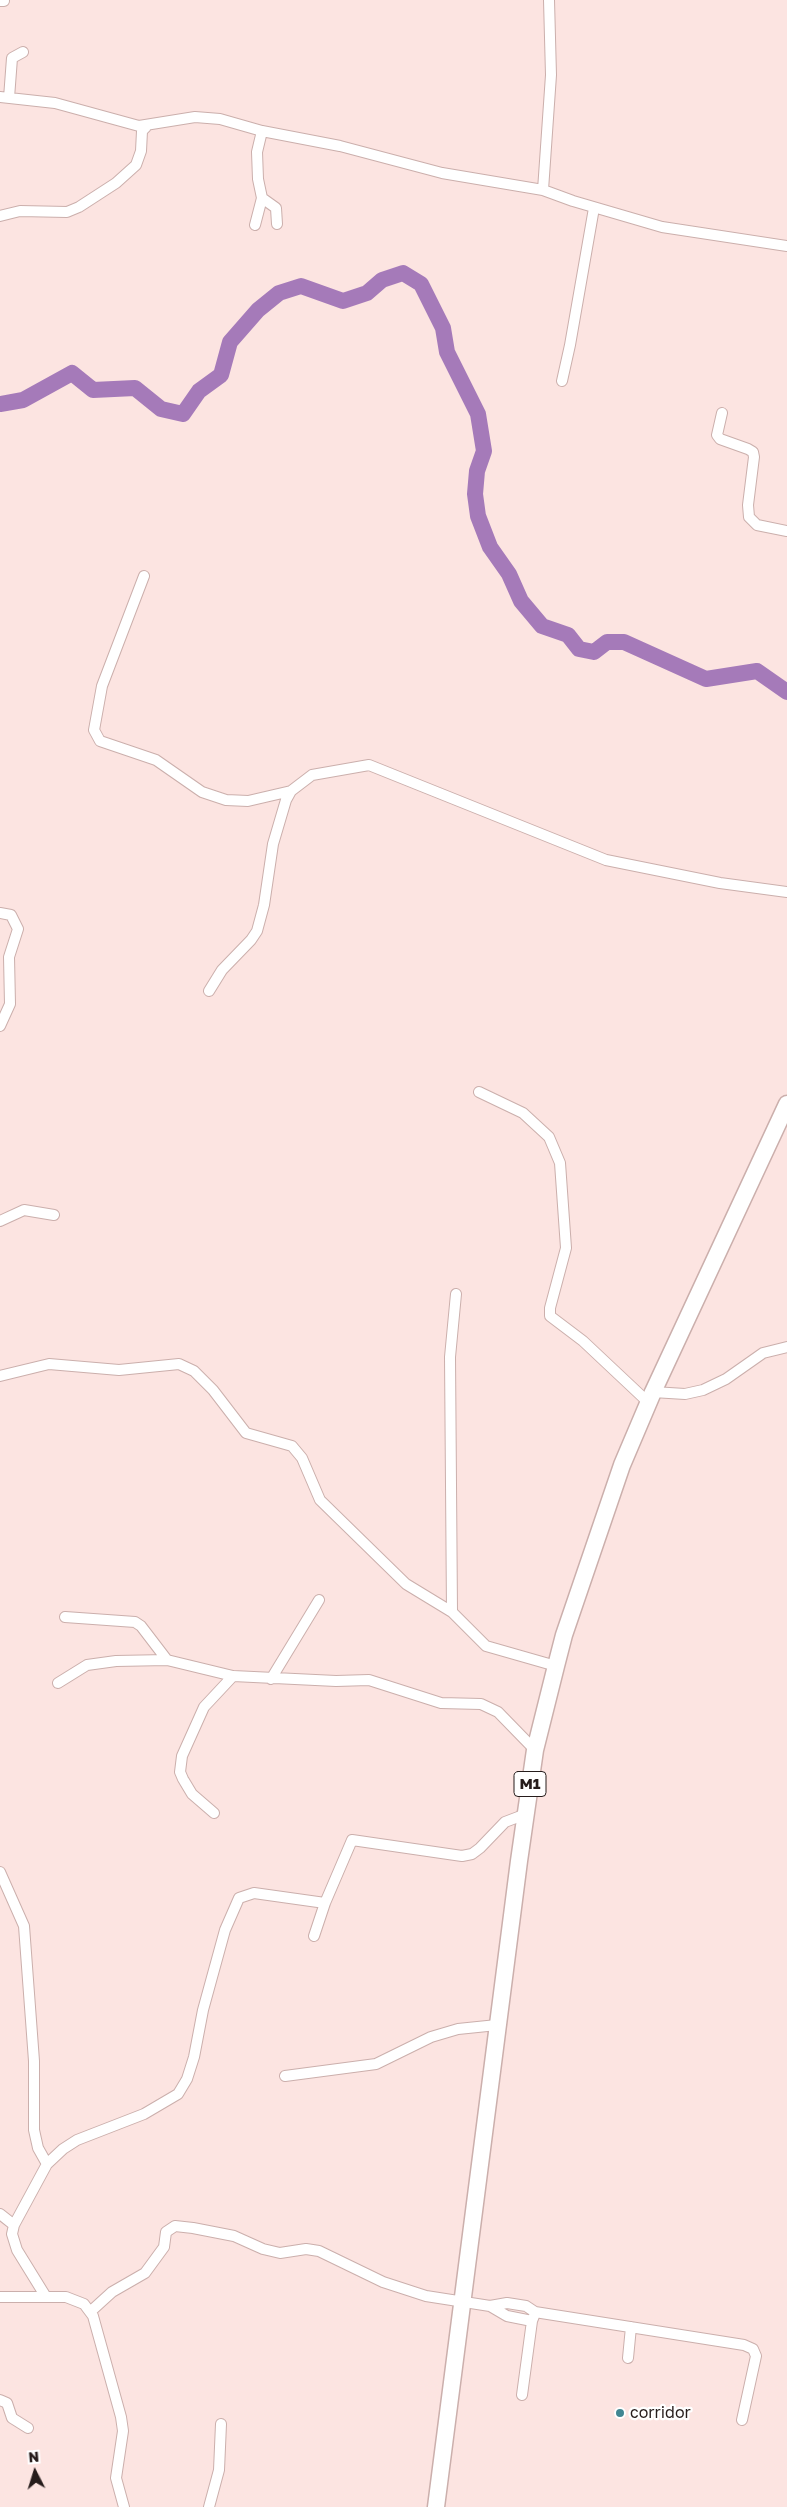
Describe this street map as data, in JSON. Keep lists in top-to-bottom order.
{
  "streets": {
    "highway": ["M1"]
  },
  "places": ["corridor"],
  "north": "top"
}
